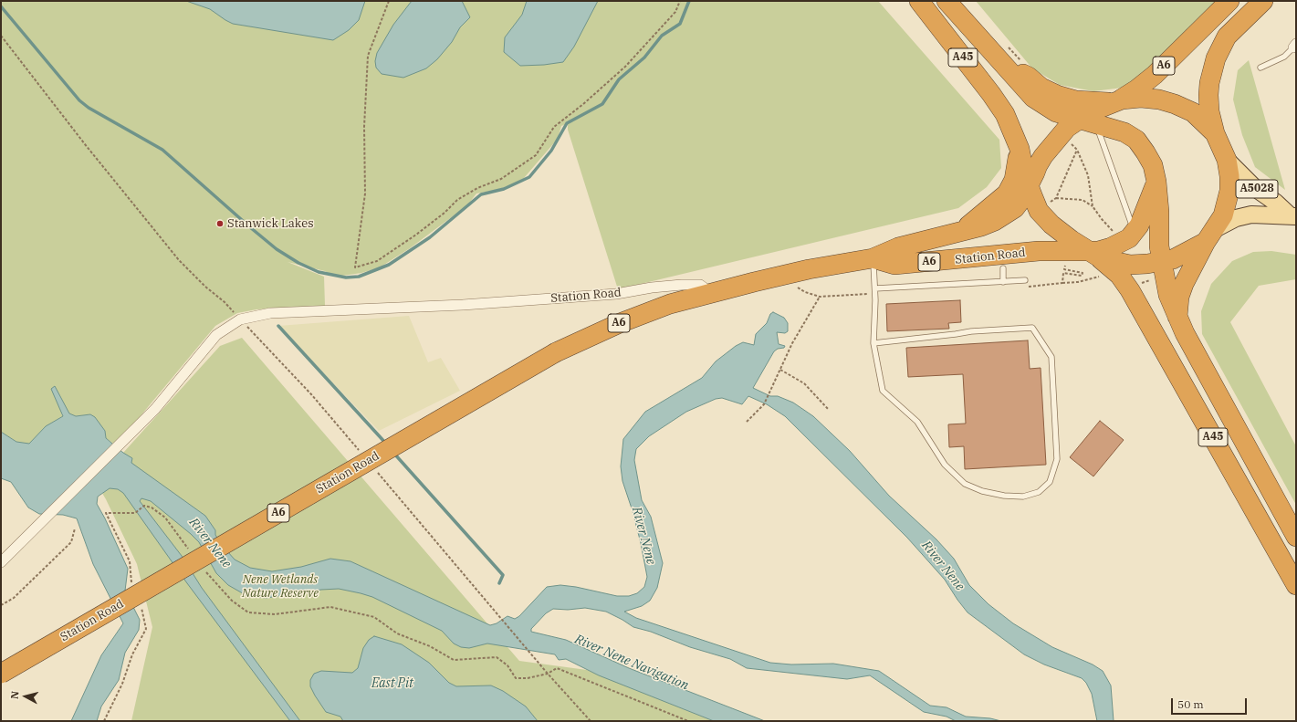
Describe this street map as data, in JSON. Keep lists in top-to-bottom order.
{
  "streets": {
    "highway": ["A45", "A6", "Station Road"],
    "main road": ["A5028"]
  },
  "crossings": [
    ["A45", "A6"],
    ["A45", "Station Road"],
    ["A6", "Station Road"]
  ],
  "water": ["River Nene", "River Nene Navigation", "East Pit"],
  "parks": ["Nene Wetlands Nature Reserve"],
  "places": ["Stanwick Lakes"],
  "scale_bar": "50 m",
  "north": "left"
}
